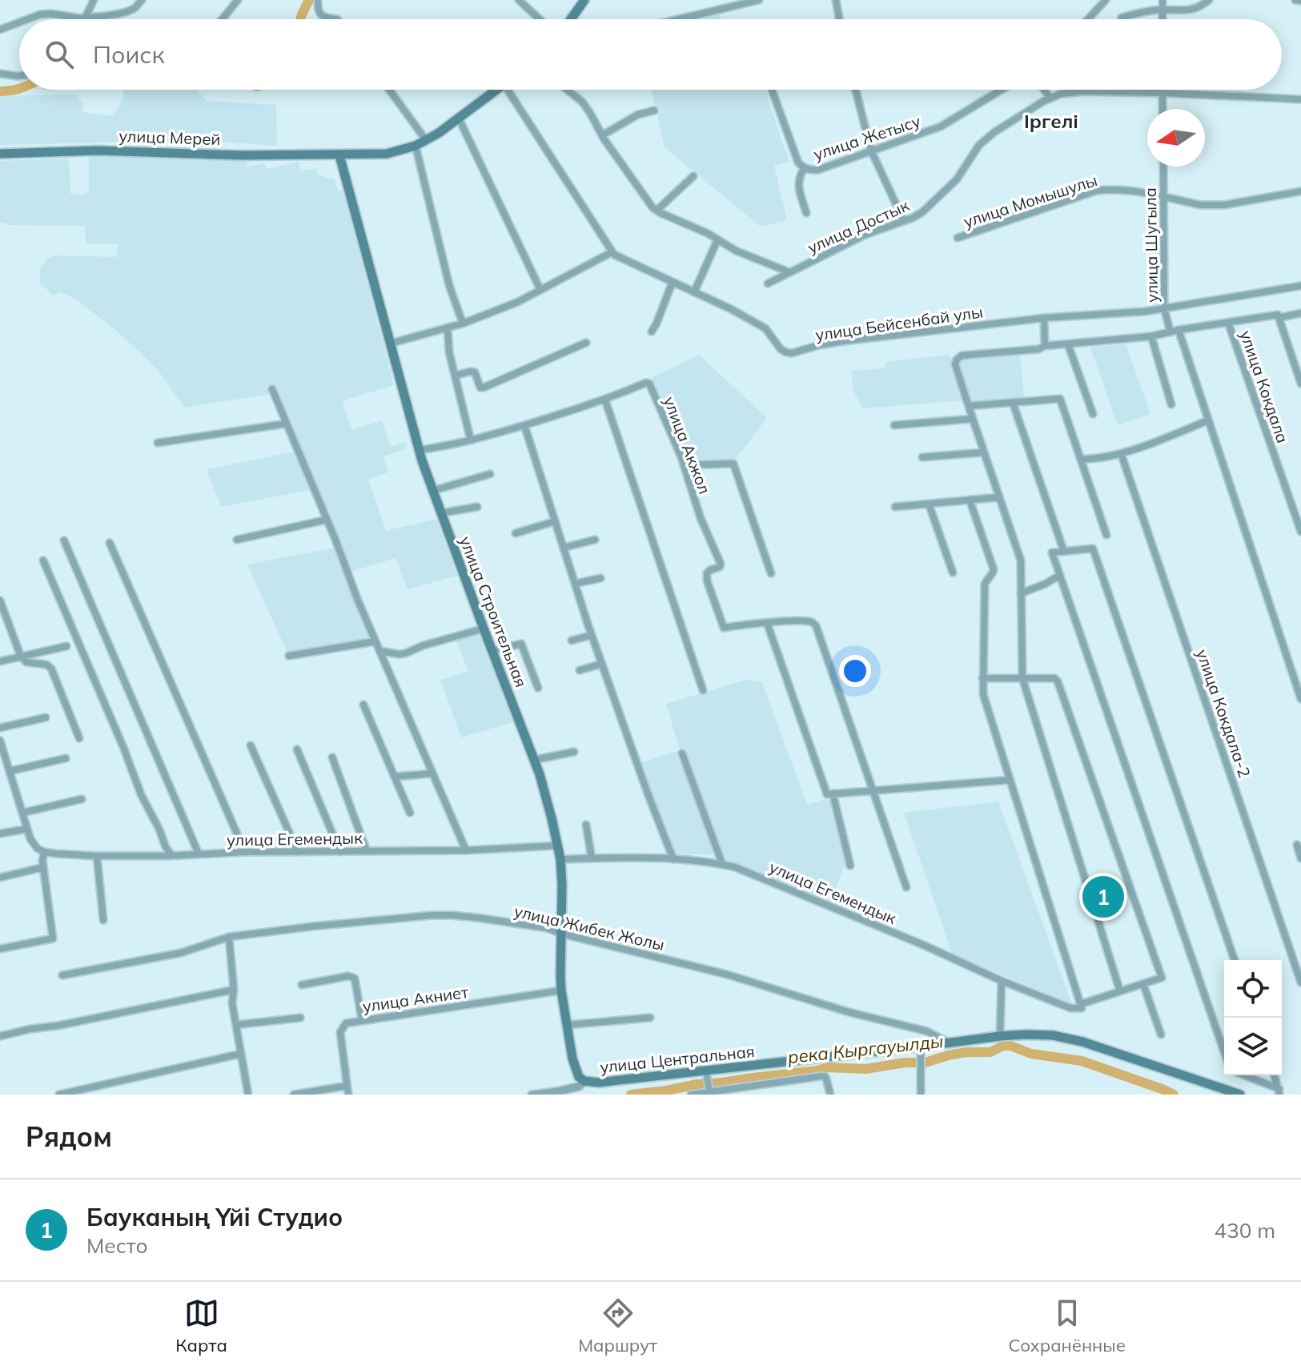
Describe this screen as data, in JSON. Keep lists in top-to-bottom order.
{
  "streets": {
    "main road": ["улица Мерей", "улица Строительная", "улица Центральная"],
    "street": [
      "улица Жетысу",
      "улица Момышулы",
      "улица Достык",
      "улица Шугыла",
      "улица Бейсенбай улы",
      "улица Кокдала",
      "улица Акжол",
      "улица Кокдала-2",
      "улица Егемендык",
      "улица Жибек Жолы",
      "улица Акниет"
    ]
  },
  "crossings": [
    ["улица Мерей", "улица Строительная"],
    ["улица Момышулы", "улица Шугыла"],
    ["улица Шугыла", "улица Бейсенбай улы"],
    ["улица Акжол", "улица Строительная"],
    ["улица Строительная", "улица Егемендык"],
    ["улица Строительная", "улица Жибек Жолы"],
    ["улица Строительная", "улица Акниет"],
    ["улица Строительная", "улица Центральная"],
    ["улица Жибек Жолы", "улица Центральная"]
  ],
  "districts": ["Іргелі"],
  "water": ["река Кыргауылды"],
  "north": "left",
  "page": {
    "search": "Поиск",
    "pins": "1",
    "heading": "Рядом",
    "list": [
      {
        "mark": "1",
        "name": "Бауканың Үйі Студио",
        "note": "Место",
        "value": "430 m"
      }
    ],
    "nav": ["Карта", "Маршрут", "Сохранённые"]
  }
}
